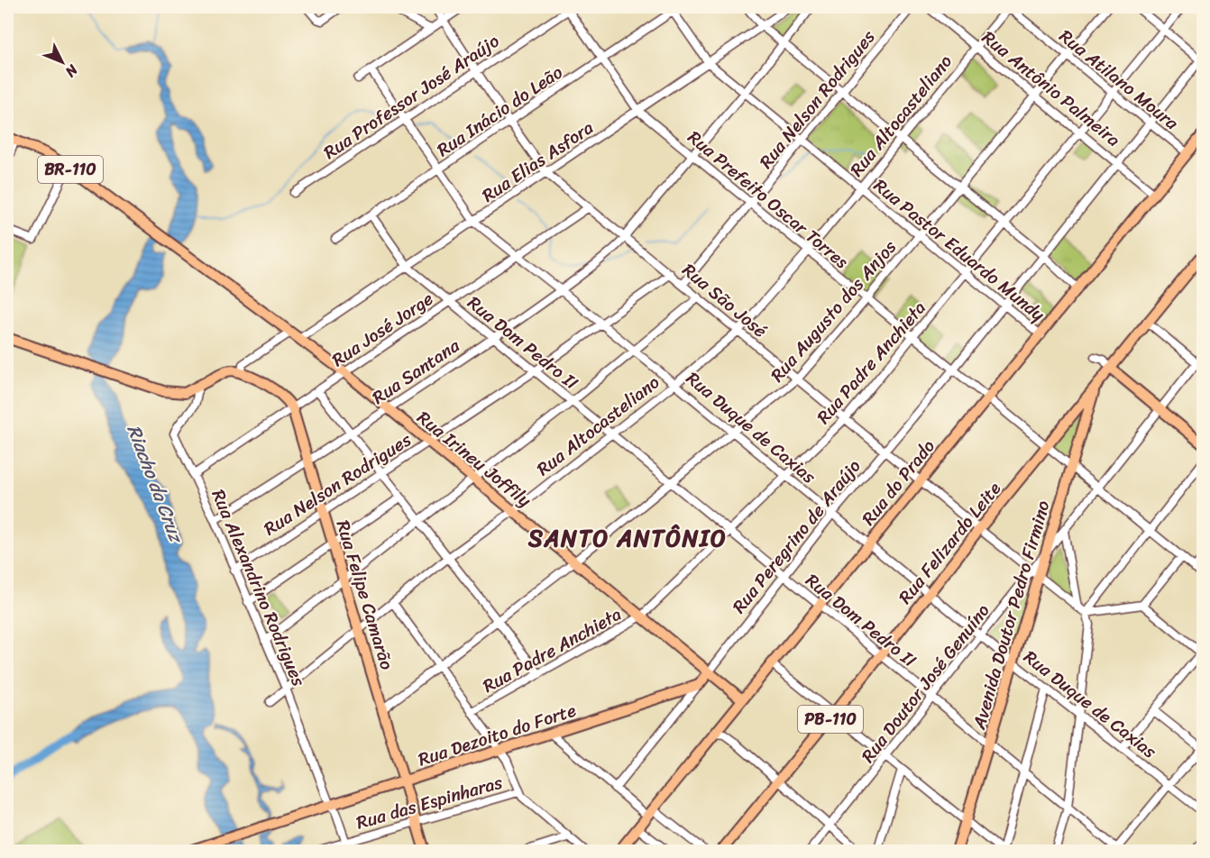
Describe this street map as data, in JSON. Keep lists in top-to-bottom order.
{
  "streets": {
    "main road": [
      "BR-110",
      "Rua Irineu Joffily",
      "Rua do Prado",
      "Rua Peregrino de Araújo",
      "Rua Felizardo Leite",
      "Rua Felipe Camarão",
      "Avenida Doutor Pedro Firmino",
      "PB-110",
      "Rua Dezoito do Forte"
    ],
    "street": [
      "Rua Atilano Moura",
      "Rua Antônio Palmeira",
      "Rua Professor José Araújo",
      "Rua Nelson Rodrigues",
      "Rua Inácio do Leão",
      "Rua Altocasteliano",
      "Rua Elias Asfora",
      "Rua Prefeito Oscar Torres",
      "Rua Pastor Eduardo Mundy",
      "Rua São José",
      "Rua Augusto dos Anjos",
      "Rua José Jorge",
      "Rua Dom Pedro II",
      "Rua Padre Anchieta",
      "Rua Santana",
      "Rua Duque de Caxias",
      "Rua Alexandrino Rodrigues",
      "Rua Doutor José Genuíno",
      "Rua das Espinharas"
    ]
  },
  "crossings": [
    ["Rua Atilano Moura", "Rua Altocasteliano"],
    ["Rua Atilano Moura", "Rua Augusto dos Anjos"],
    ["Rua Atilano Moura", "Rua Padre Anchieta"],
    ["Rua Atilano Moura", "Rua do Prado"],
    ["Rua Atilano Moura", "Rua Peregrino de Araújo"],
    ["Rua Antônio Palmeira", "Rua Altocasteliano"],
    ["Rua Antônio Palmeira", "Rua Augusto dos Anjos"],
    ["Rua Antônio Palmeira", "Rua Padre Anchieta"],
    ["Rua Antônio Palmeira", "Rua do Prado"],
    ["Rua Antônio Palmeira", "Rua Peregrino de Araújo"],
    ["Rua Professor José Araújo", "Rua Prefeito Oscar Torres"],
    ["Rua Professor José Araújo", "Rua São José"],
    ["Rua Professor José Araújo", "Rua Duque de Caxias"],
    ["Rua Nelson Rodrigues", "Rua Prefeito Oscar Torres"],
    ["Rua Nelson Rodrigues", "Rua Pastor Eduardo Mundy"],
    ["Rua Nelson Rodrigues", "Rua São José"],
    ["Rua Nelson Rodrigues", "Rua Dom Pedro II"],
    ["Rua Nelson Rodrigues", "Rua Duque de Caxias"],
    ["Rua Nelson Rodrigues", "Rua Irineu Joffily"],
    ["Rua Nelson Rodrigues", "Rua Alexandrino Rodrigues"],
    ["Rua Nelson Rodrigues", "Rua Felipe Camarão"],
    ["Rua Inácio do Leão", "Rua Prefeito Oscar Torres"],
    ["Rua Inácio do Leão", "Rua Pastor Eduardo Mundy"],
    ["Rua Inácio do Leão", "Rua São José"],
    ["Rua Inácio do Leão", "Rua Dom Pedro II"],
    ["Rua Inácio do Leão", "Rua Duque de Caxias"],
    ["Rua Altocasteliano", "Rua Prefeito Oscar Torres"],
    ["Rua Altocasteliano", "Rua Pastor Eduardo Mundy"],
    ["Rua Altocasteliano", "Rua São José"],
    ["Rua Altocasteliano", "Rua Dom Pedro II"],
    ["Rua Altocasteliano", "Rua Duque de Caxias"],
    ["Rua Altocasteliano", "Rua Irineu Joffily"],
    ["Rua Altocasteliano", "Rua Alexandrino Rodrigues"],
    ["Rua Altocasteliano", "Rua Felipe Camarão"],
    ["Rua Elias Asfora", "Rua Prefeito Oscar Torres"],
    ["Rua Elias Asfora", "Rua Pastor Eduardo Mundy"],
    ["Rua Elias Asfora", "Rua São José"],
    ["Rua Elias Asfora", "Rua Dom Pedro II"],
    ["Rua Elias Asfora", "Rua Duque de Caxias"],
    ["Rua Elias Asfora", "Rua Irineu Joffily"],
    ["BR-110", "Rua Irineu Joffily"],
    ["Rua Prefeito Oscar Torres", "Rua Augusto dos Anjos"],
    ["Rua Prefeito Oscar Torres", "Rua Padre Anchieta"],
    ["Rua Prefeito Oscar Torres", "Rua Santana"],
    ["Rua Prefeito Oscar Torres", "Rua do Prado"],
    ["Rua Prefeito Oscar Torres", "Rua Peregrino de Araújo"],
    ["Rua Prefeito Oscar Torres", "Rua Felizardo Leite"],
    ["Rua Prefeito Oscar Torres", "Avenida Doutor Pedro Firmino"],
    ["Rua Pastor Eduardo Mundy", "Rua Augusto dos Anjos"],
    ["Rua Pastor Eduardo Mundy", "Rua Padre Anchieta"],
    ["Rua Pastor Eduardo Mundy", "Rua Santana"],
    ["Rua Pastor Eduardo Mundy", "Rua do Prado"],
    ["Rua Pastor Eduardo Mundy", "Rua Peregrino de Araújo"],
    ["Rua São José", "Rua Augusto dos Anjos"],
    ["Rua São José", "Rua José Jorge"],
    ["Rua São José", "Rua Padre Anchieta"],
    ["Rua São José", "Rua Santana"],
    ["Rua São José", "Rua do Prado"],
    ["Rua São José", "Rua Peregrino de Araújo"],
    ["Rua São José", "Rua Felizardo Leite"],
    ["Rua São José", "Avenida Doutor Pedro Firmino"],
    ["Rua São José", "Rua Doutor José Genuíno"],
    ["Rua Augusto dos Anjos", "Rua Dom Pedro II"],
    ["Rua Augusto dos Anjos", "Rua Duque de Caxias"],
    ["Rua Augusto dos Anjos", "Rua Irineu Joffily"],
    ["Rua Augusto dos Anjos", "Rua Felipe Camarão"],
    ["Rua José Jorge", "Rua Dom Pedro II"],
    ["Rua José Jorge", "Rua Duque de Caxias"],
    ["Rua José Jorge", "Rua Irineu Joffily"],
    ["Rua José Jorge", "Rua Alexandrino Rodrigues"],
    ["Rua José Jorge", "Rua Felipe Camarão"],
    ["Rua Dom Pedro II", "Rua Padre Anchieta"],
    ["Rua Dom Pedro II", "Rua Santana"],
    ["Rua Dom Pedro II", "Rua do Prado"],
    ["Rua Dom Pedro II", "Rua Peregrino de Araújo"],
    ["Rua Dom Pedro II", "Rua Felizardo Leite"],
    ["Rua Dom Pedro II", "Avenida Doutor Pedro Firmino"],
    ["Rua Dom Pedro II", "Rua Doutor José Genuíno"],
    ["Rua Padre Anchieta", "Rua Duque de Caxias"],
    ["Rua Padre Anchieta", "Rua Irineu Joffily"],
    ["Rua Santana", "Rua Duque de Caxias"],
    ["Rua Santana", "Rua Irineu Joffily"],
    ["Rua Santana", "Rua Alexandrino Rodrigues"],
    ["Rua Santana", "Rua Felipe Camarão"],
    ["Rua Duque de Caxias", "Rua do Prado"],
    ["Rua Duque de Caxias", "Rua Peregrino de Araújo"],
    ["Rua Duque de Caxias", "Rua Felizardo Leite"],
    ["Rua Duque de Caxias", "Avenida Doutor Pedro Firmino"],
    ["Rua Duque de Caxias", "Rua Doutor José Genuíno"],
    ["Rua Irineu Joffily", "Rua do Prado"],
    ["Rua Irineu Joffily", "Rua Peregrino de Araújo"],
    ["Rua Peregrino de Araújo", "Rua Dezoito do Forte"],
    ["Rua Felizardo Leite", "Avenida Doutor Pedro Firmino"],
    ["Rua Alexandrino Rodrigues", "Rua Dezoito do Forte"],
    ["Rua Alexandrino Rodrigues", "Rua das Espinharas"],
    ["Rua Felipe Camarão", "Rua Dezoito do Forte"],
    ["Rua Felipe Camarão", "Rua das Espinharas"],
    ["Avenida Doutor Pedro Firmino", "Rua Doutor José Genuíno"]
  ],
  "districts": ["SANTO ANTÔNIO"],
  "water": ["Riacho da Cruz"],
  "north": "bottom right"
}
